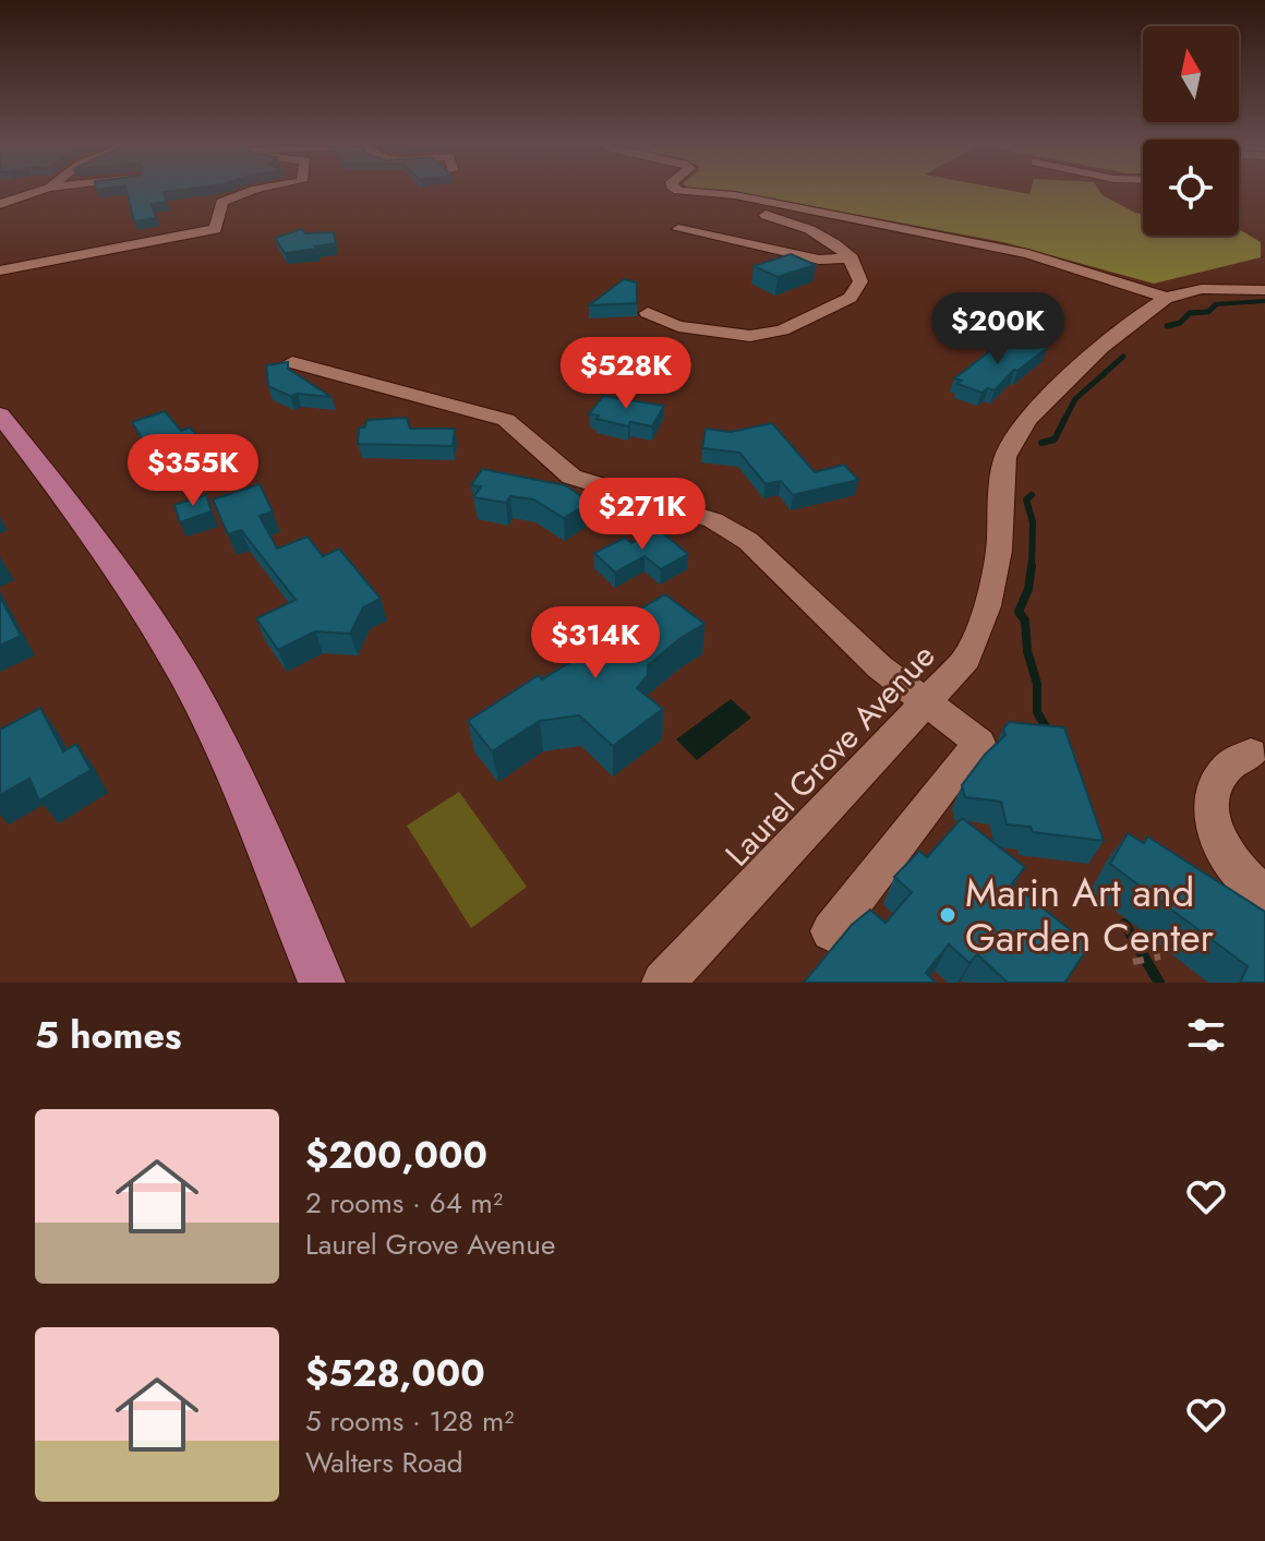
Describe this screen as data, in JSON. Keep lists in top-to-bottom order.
{
  "streets": {
    "street": ["Laurel Grove Avenue"]
  },
  "places": ["Marin Art and Garden Center"],
  "north": "top",
  "page": {
    "price": [
      "$200K",
      "$528K",
      "$355K",
      "$271K",
      "$314K"
    ],
    "heading": "5 homes",
    "list": [
      {
        "name": "$200,000",
        "note": "2 rooms · 64 m² · Laurel Grove Avenue"
      },
      {
        "name": "$528,000",
        "note": "5 rooms · 128 m² · Walters Road"
      }
    ]
  }
}
